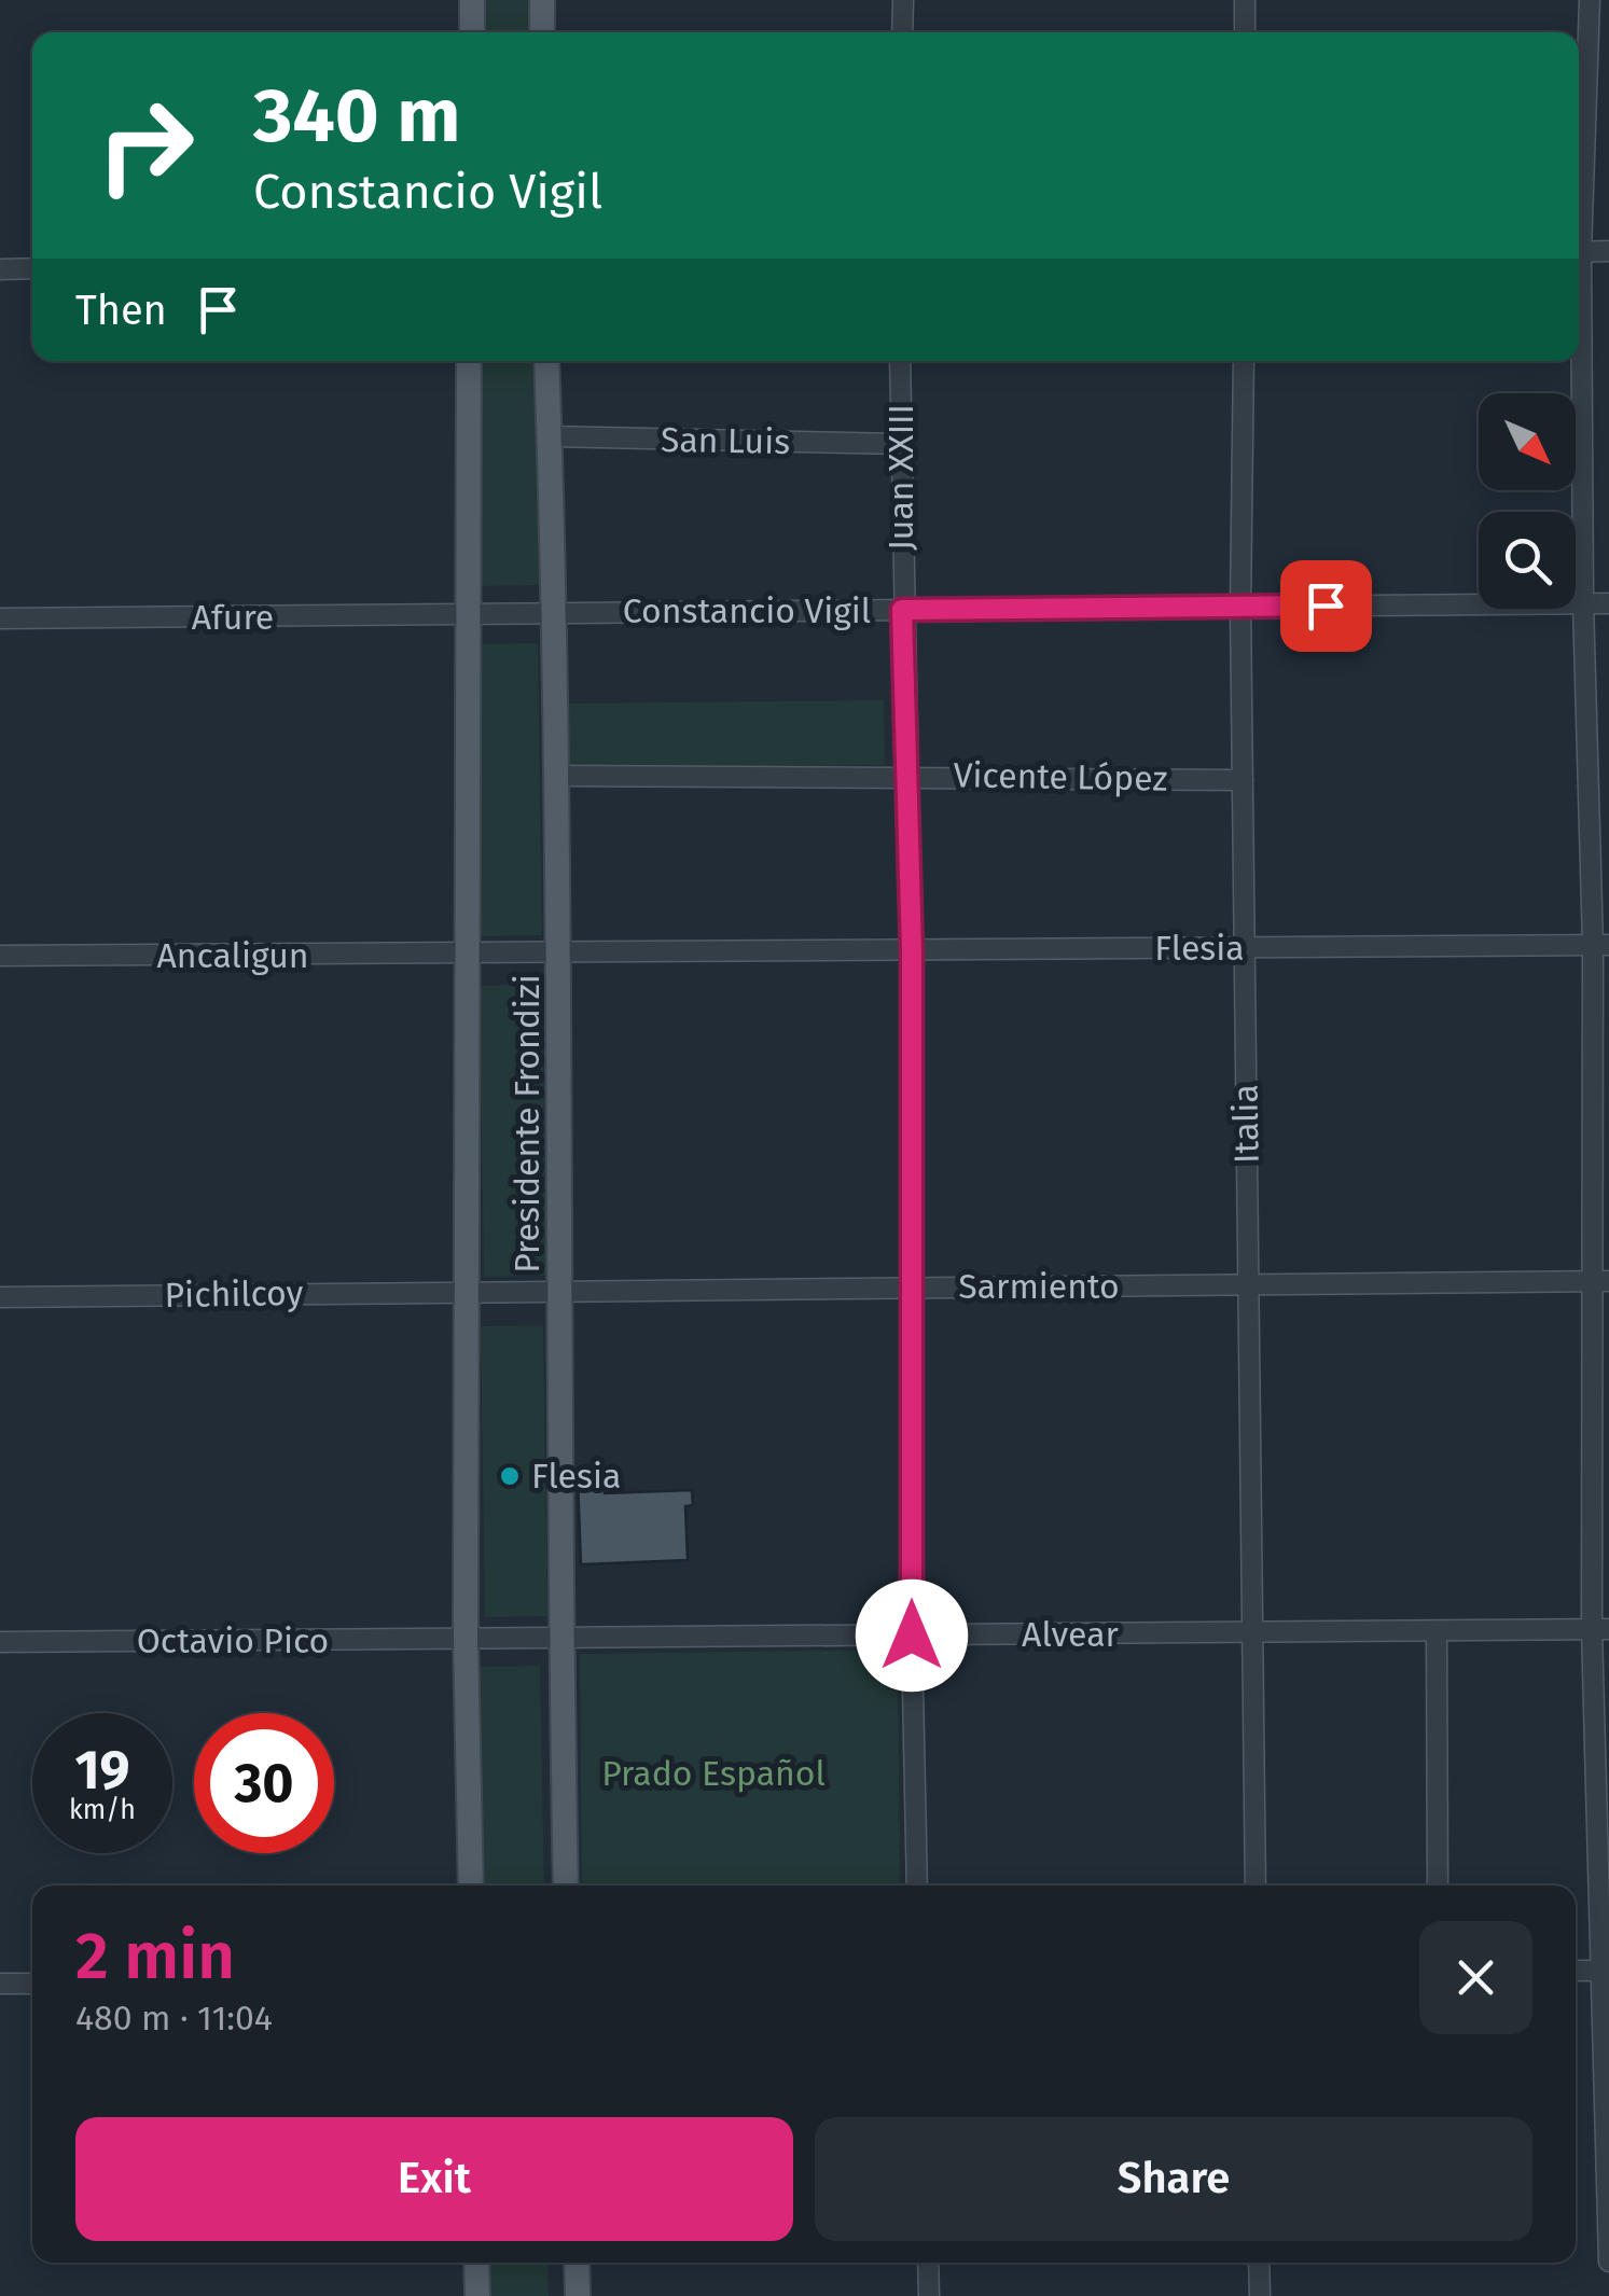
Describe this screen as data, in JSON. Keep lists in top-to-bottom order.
{
  "streets": {
    "main road": ["Presidente Frondizi"],
    "street": [
      "San Luis",
      "Juan XXIII",
      "Constancio Vigil",
      "Afure",
      "Vicente López",
      "Flesia",
      "Ancaligun",
      "Italia",
      "Sarmiento",
      "Pichilcoy",
      "Alvear",
      "Octavio Pico"
    ]
  },
  "crossings": [
    ["San Luis", "Juan XXIII"],
    ["San Luis", "Presidente Frondizi"],
    ["Juan XXIII", "Constancio Vigil"],
    ["Juan XXIII", "Vicente López"],
    ["Juan XXIII", "Flesia"],
    ["Juan XXIII", "Sarmiento"],
    ["Juan XXIII", "Alvear"],
    ["Constancio Vigil", "Afure"],
    ["Constancio Vigil", "Presidente Frondizi"],
    ["Constancio Vigil", "Italia"],
    ["Afure", "Presidente Frondizi"],
    ["Vicente López", "Presidente Frondizi"],
    ["Vicente López", "Italia"],
    ["Flesia", "Ancaligun"],
    ["Flesia", "Presidente Frondizi"],
    ["Flesia", "Italia"],
    ["Ancaligun", "Presidente Frondizi"],
    ["Presidente Frondizi", "Sarmiento"],
    ["Presidente Frondizi", "Pichilcoy"],
    ["Presidente Frondizi", "Alvear"],
    ["Presidente Frondizi", "Octavio Pico"],
    ["Italia", "Sarmiento"],
    ["Italia", "Alvear"],
    ["Sarmiento", "Pichilcoy"],
    ["Alvear", "Octavio Pico"]
  ],
  "parks": ["Prado Español"],
  "places": ["Flesia"],
  "north": "bottom right",
  "page": {
    "turn": ["340 m", "Constancio Vigil"],
    "then": "Then",
    "speed": "19 km/h",
    "limit": "30",
    "heading": ["2 min", "480 m · 11:04"],
    "buttons": ["Exit", "Share"]
  }
}
